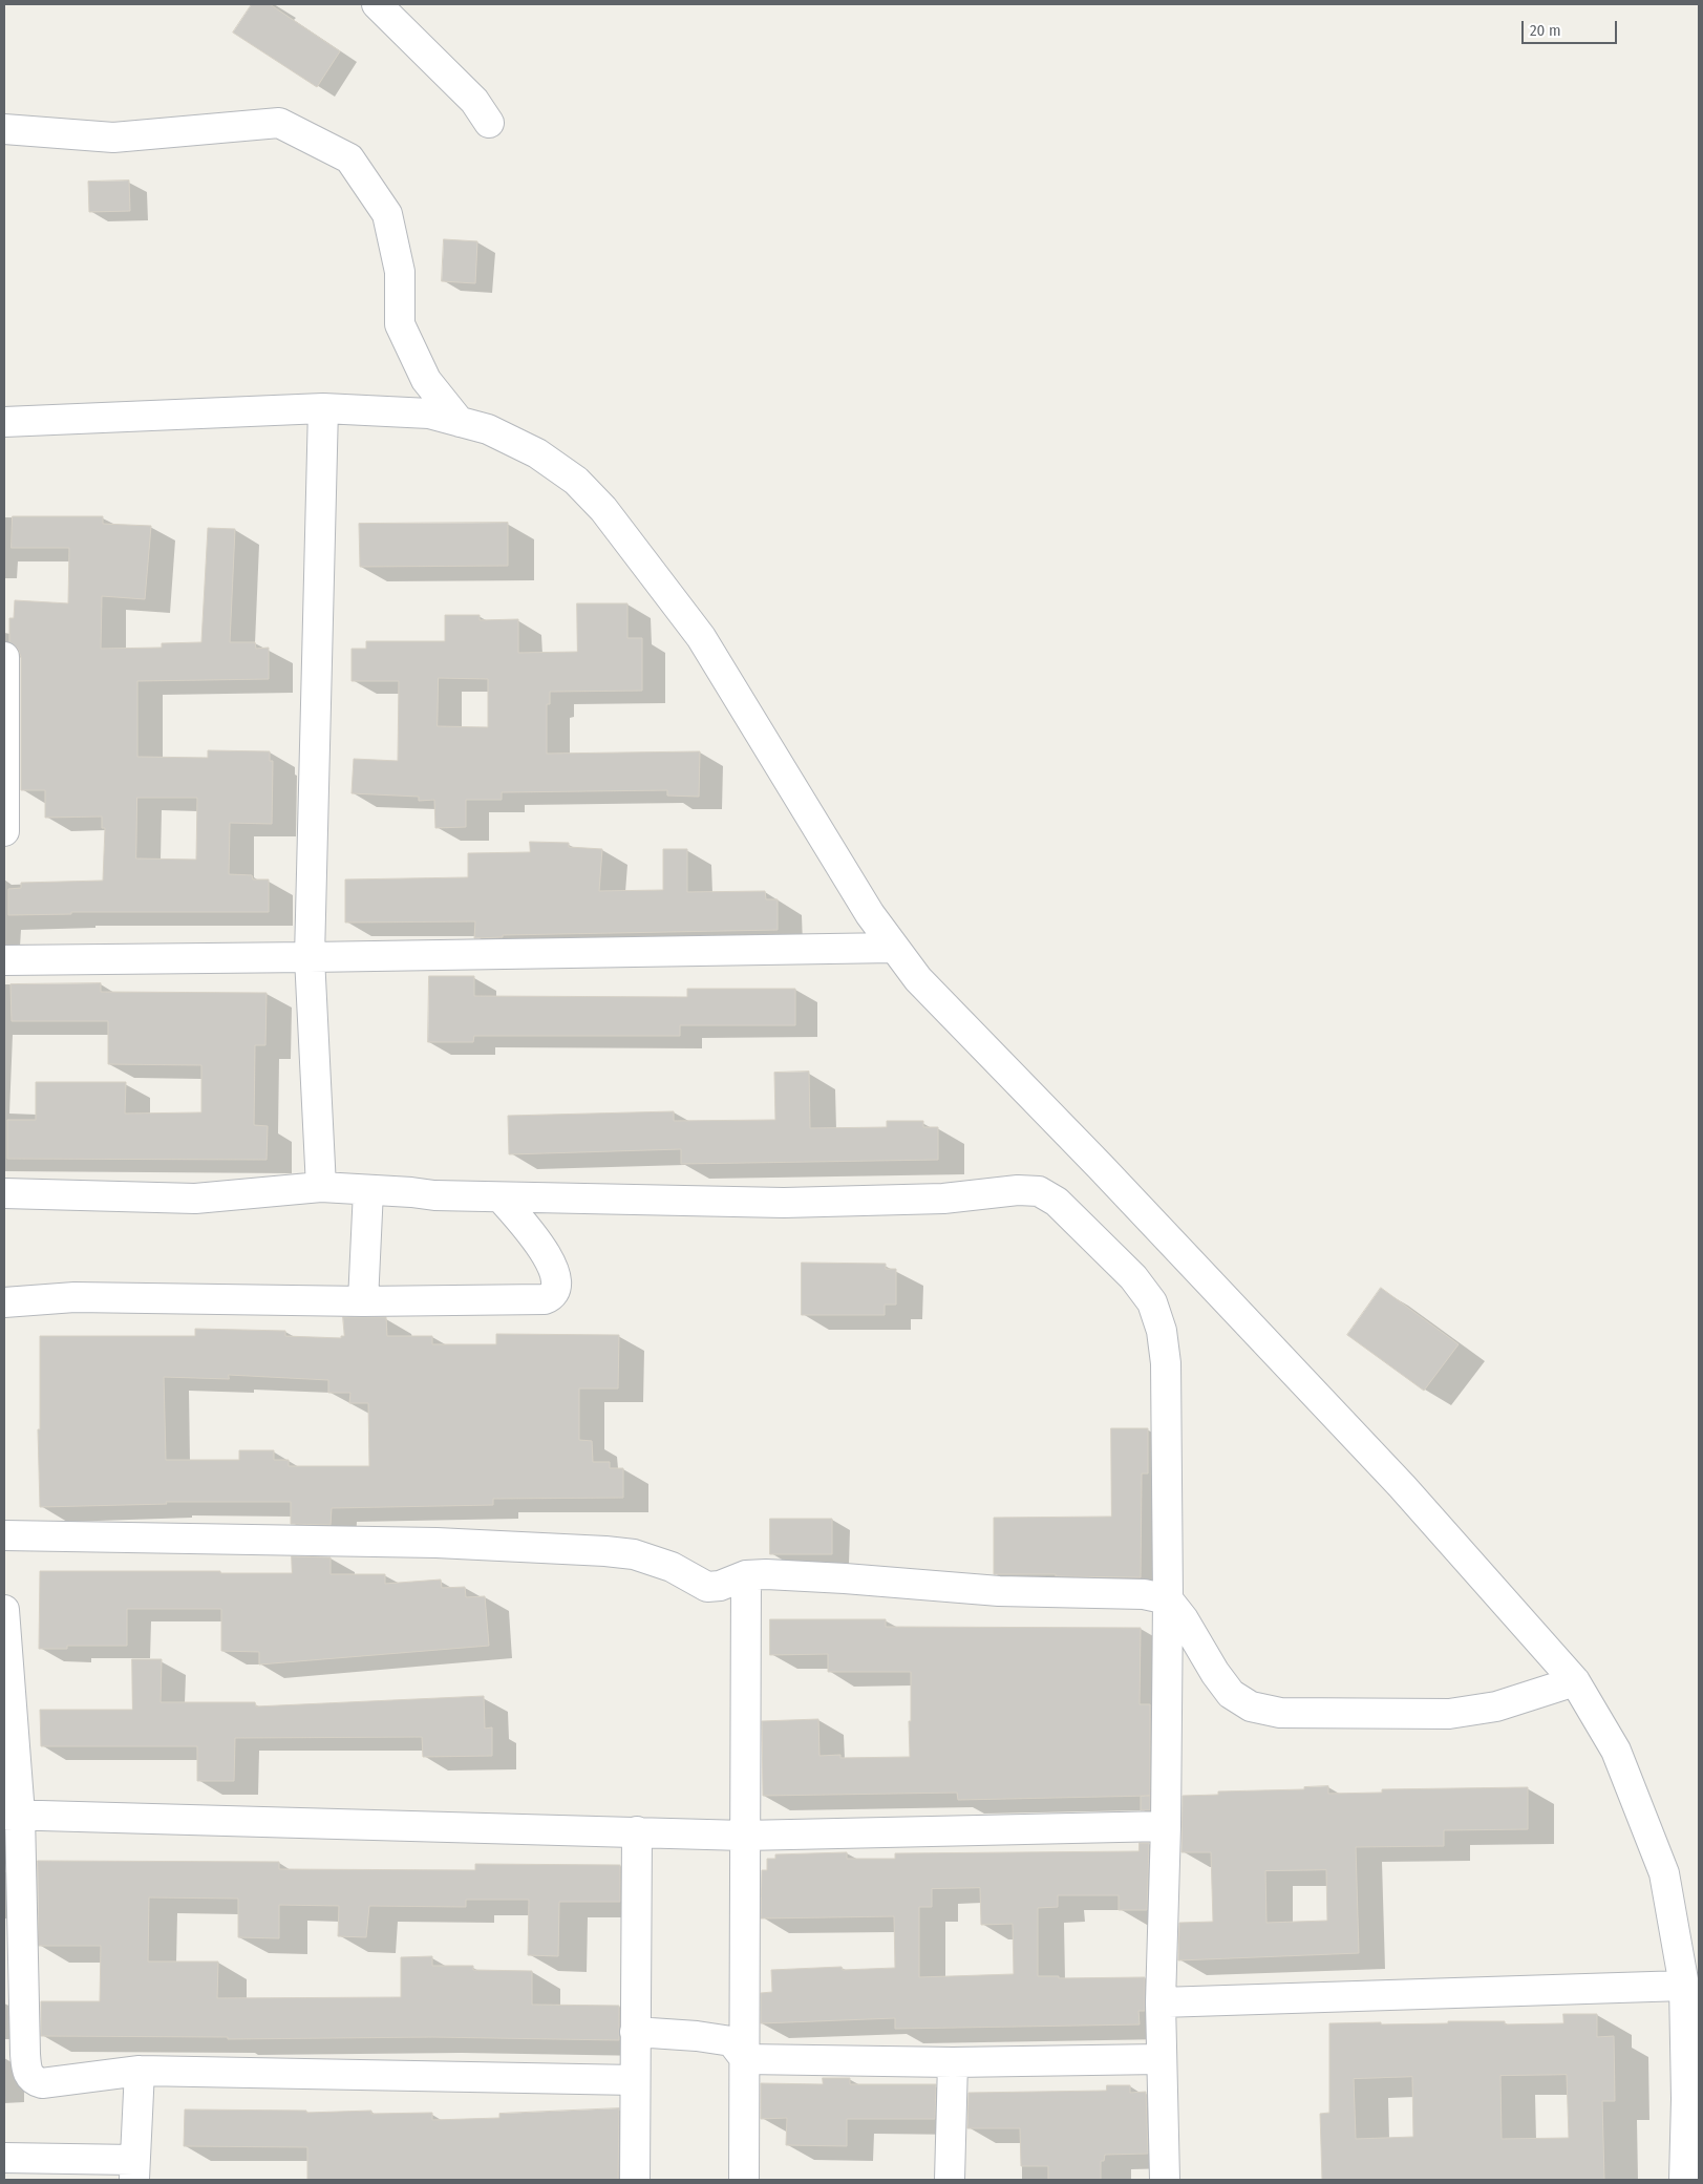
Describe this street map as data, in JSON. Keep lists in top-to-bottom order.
{
  "scale_bar": "20 m"
}
